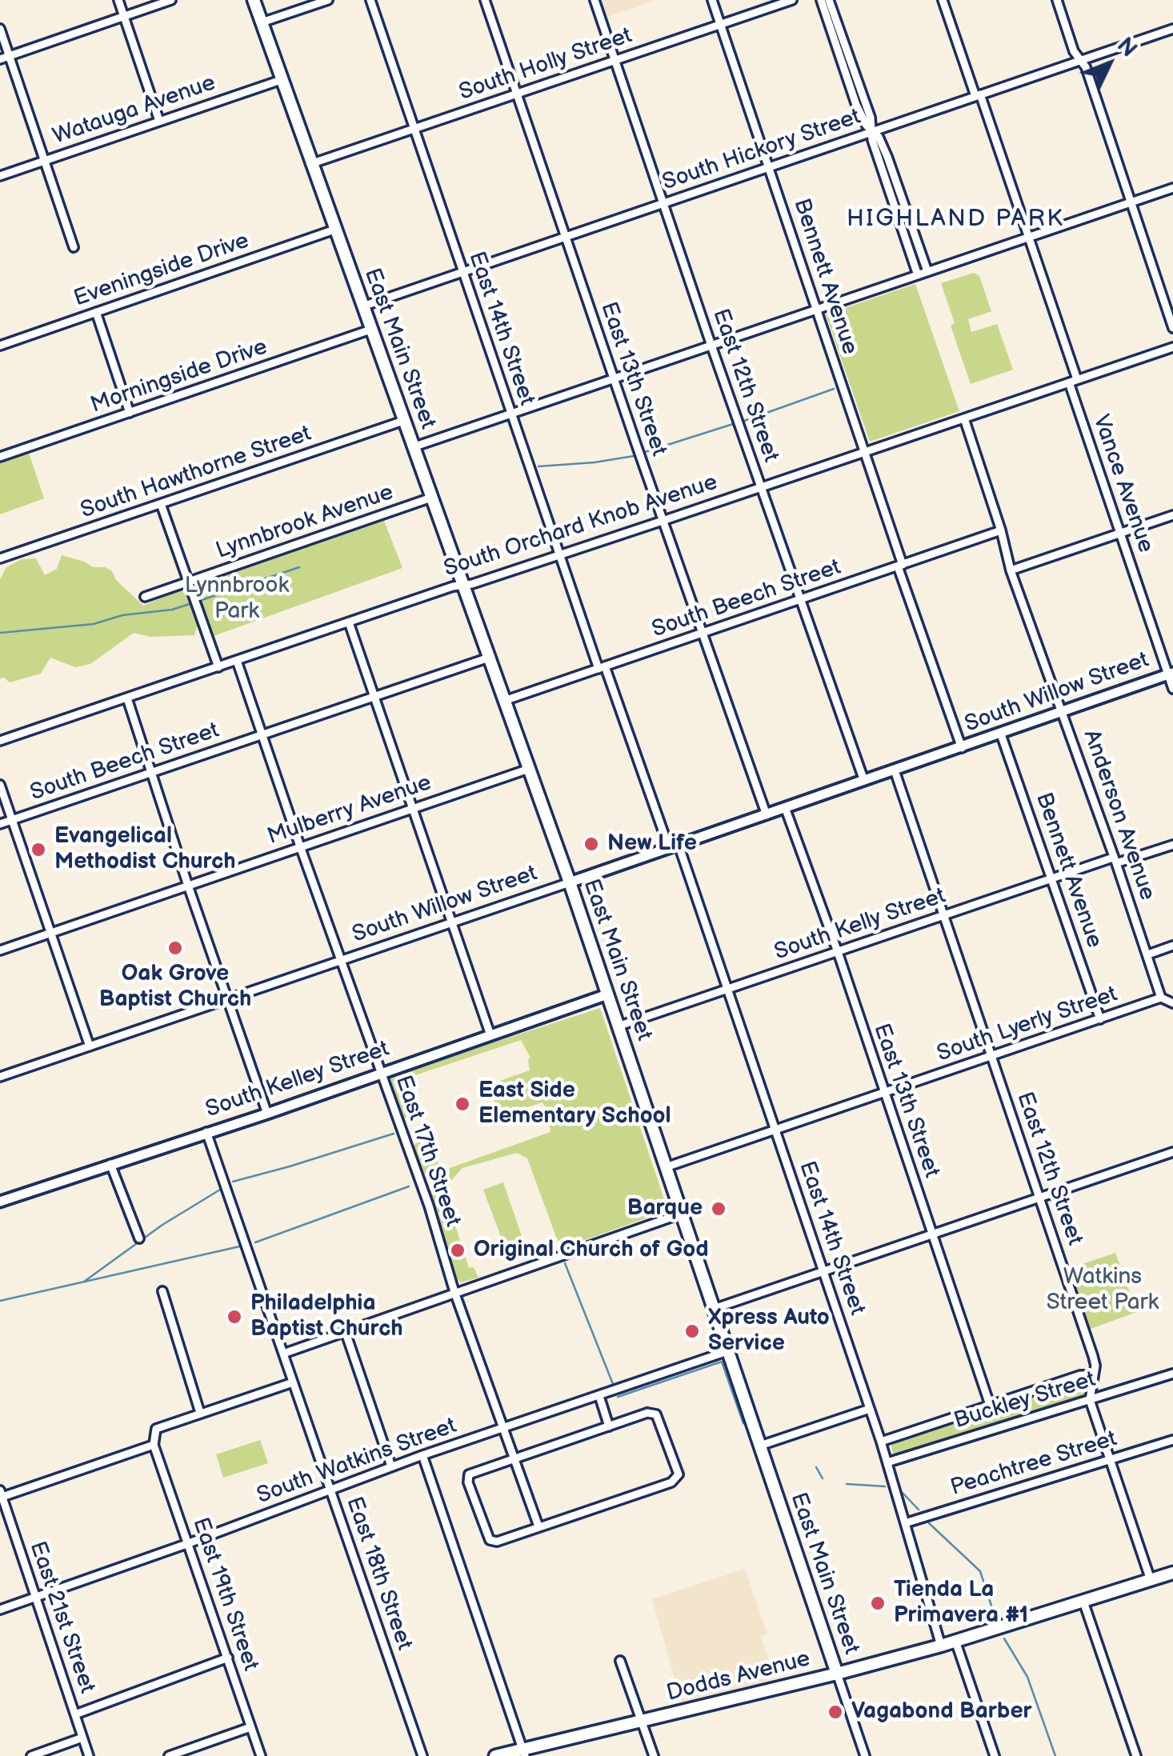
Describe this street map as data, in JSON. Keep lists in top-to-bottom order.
{
  "streets": {
    "main road": [
      "East Main Street",
      "South Willow Street",
      "South Kelley Street",
      "Dodds Avenue"
    ],
    "street": [
      "South Holly Street",
      "Watauga Avenue",
      "South Hickory Street",
      "Eveningside Drive",
      "Bennett Avenue",
      "East 14th Street",
      "Morningside Drive",
      "East 13th Street",
      "East 12th Street",
      "South Hawthorne Street",
      "Vance Avenue",
      "Lynnbrook Avenue",
      "South Orchard Knob Avenue",
      "South Beech Street",
      "Mulberry Avenue",
      "Anderson Avenue",
      "South Kelly Street",
      "South Lyerly Street",
      "East 17th Street",
      "Buckley Street",
      "South Watkins Street",
      "Peachtree Street",
      "East 18th Street",
      "East 19th Street",
      "East 21st Street"
    ]
  },
  "crossings": [
    ["South Holly Street", "Bennett Avenue"],
    ["South Holly Street", "East 14th Street"],
    ["South Holly Street", "East Main Street"],
    ["South Holly Street", "East 13th Street"],
    ["South Holly Street", "East 12th Street"],
    ["Watauga Avenue", "East Main Street"],
    ["South Hickory Street", "Bennett Avenue"],
    ["South Hickory Street", "East 14th Street"],
    ["South Hickory Street", "East Main Street"],
    ["South Hickory Street", "East 13th Street"],
    ["South Hickory Street", "East 12th Street"],
    ["South Hickory Street", "Vance Avenue"],
    ["Eveningside Drive", "East Main Street"],
    ["Bennett Avenue", "South Orchard Knob Avenue"],
    ["Bennett Avenue", "South Beech Street"],
    ["Bennett Avenue", "South Willow Street"],
    ["Bennett Avenue", "South Kelly Street"],
    ["Bennett Avenue", "South Lyerly Street"],
    ["East 14th Street", "South Orchard Knob Avenue"],
    ["East 14th Street", "South Beech Street"],
    ["East 14th Street", "South Willow Street"],
    ["East 14th Street", "South Kelly Street"],
    ["East 14th Street", "South Lyerly Street"],
    ["East 14th Street", "Buckley Street"],
    ["East 14th Street", "Peachtree Street"],
    ["East 14th Street", "Dodds Avenue"],
    ["East Main Street", "Morningside Drive"],
    ["East Main Street", "South Hawthorne Street"],
    ["East Main Street", "Lynnbrook Avenue"],
    ["East Main Street", "South Orchard Knob Avenue"],
    ["East Main Street", "South Beech Street"],
    ["East Main Street", "South Willow Street"],
    ["East Main Street", "Mulberry Avenue"],
    ["East Main Street", "South Kelly Street"],
    ["East Main Street", "South Lyerly Street"],
    ["East Main Street", "South Kelley Street"],
    ["East Main Street", "South Watkins Street"],
    ["East Main Street", "Dodds Avenue"],
    ["East 13th Street", "South Orchard Knob Avenue"],
    ["East 13th Street", "South Beech Street"],
    ["East 13th Street", "South Willow Street"],
    ["East 13th Street", "South Kelly Street"],
    ["East 13th Street", "South Lyerly Street"],
    ["East 13th Street", "Buckley Street"],
    ["East 12th Street", "South Orchard Knob Avenue"],
    ["East 12th Street", "South Beech Street"],
    ["East 12th Street", "South Willow Street"],
    ["East 12th Street", "South Kelly Street"],
    ["East 12th Street", "South Lyerly Street"],
    ["East 12th Street", "Buckley Street"],
    ["East 12th Street", "Peachtree Street"],
    ["East 12th Street", "Dodds Avenue"],
    ["Vance Avenue", "South Orchard Knob Avenue"],
    ["Vance Avenue", "South Willow Street"],
    ["South Orchard Knob Avenue", "Anderson Avenue"],
    ["South Orchard Knob Avenue", "East 17th Street"],
    ["South Beech Street", "Anderson Avenue"],
    ["South Beech Street", "East 17th Street"],
    ["South Willow Street", "Anderson Avenue"],
    ["South Willow Street", "East 17th Street"],
    ["Mulberry Avenue", "East 17th Street"],
    ["Anderson Avenue", "South Kelly Street"],
    ["Anderson Avenue", "South Lyerly Street"],
    ["South Kelley Street", "East 17th Street"],
    ["South Kelley Street", "East 18th Street"],
    ["East 17th Street", "South Watkins Street"],
    ["South Watkins Street", "East 18th Street"],
    ["South Watkins Street", "East 19th Street"],
    ["South Watkins Street", "East 21st Street"]
  ],
  "districts": ["HIGHLAND PARK"],
  "parks": ["Lynnbrook Park", "Watkins Street Park"],
  "places": [
    "New Life",
    "Evangelical Methodist Church",
    "Oak Grove Baptist Church",
    "East Side Elementary School",
    "Barque",
    "Original Church of God",
    "Philadelphia Baptist Church",
    "Xpress Auto Service",
    "Tienda La Primavera #1",
    "Vagabond Barber"
  ],
  "north": "top right"
}
